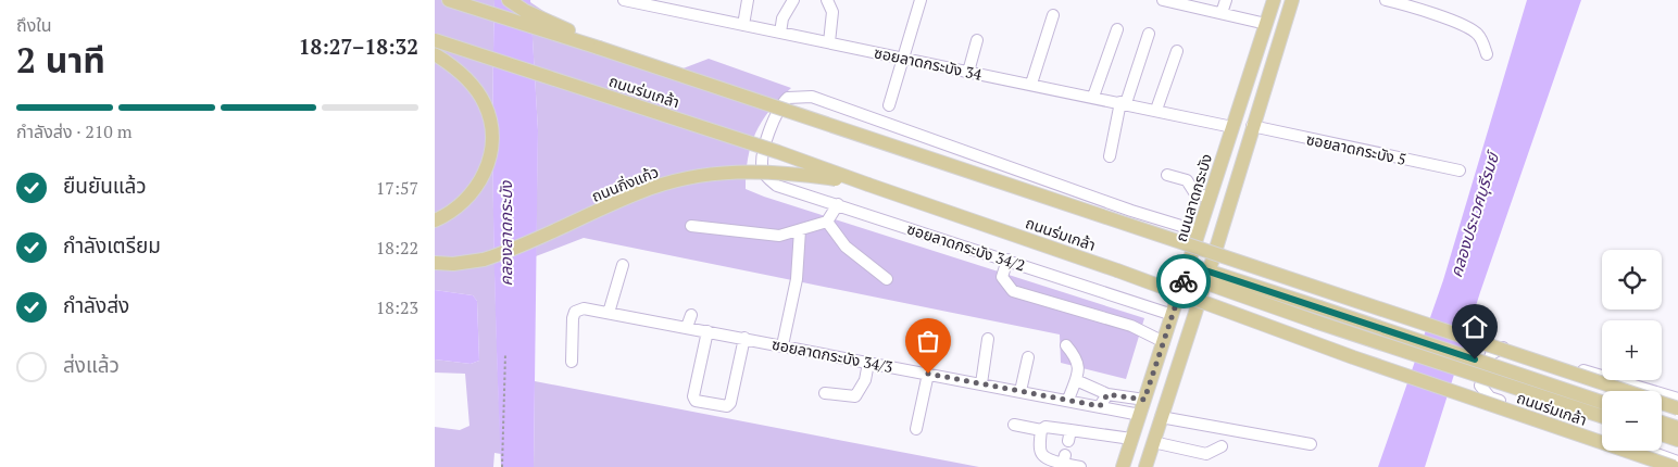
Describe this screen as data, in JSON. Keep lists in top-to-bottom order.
{
  "streets": {
    "main road": ["ถนนร่มเกล้า", "ถนนกิ่งแก้ว", "ถนนลาดกระบัง"],
    "street": [
      "ซอยลาดกระบัง 34",
      "ซอยลาดกระบัง 5",
      "ซอยลาดกระบัง 34/2",
      "ซอยลาดกระบัง 34/3"
    ]
  },
  "crossings": [
    ["ซอยลาดกระบัง 34", "ถนนลาดกระบัง"],
    ["ถนนร่มเกล้า", "ถนนกิ่งแก้ว"],
    ["ถนนลาดกระบัง", "ซอยลาดกระบัง 34/2"],
    ["ถนนลาดกระบัง", "ซอยลาดกระบัง 34/3"]
  ],
  "water": ["คลองประเวศบุรีรมย์", "คลองลาดกระบัง"],
  "page": {
    "heading": ["2 นาที", "ถึงใน", "18:27–18:32"],
    "bar": "กำลังส่ง · 210 m",
    "list": [
      ["ยืนยันแล้ว", "17:57"],
      ["กำลังเตรียม", "18:22"],
      ["กำลังส่ง", "18:23"],
      "ส่งแล้ว"
    ],
    "map_buttons": ["+", "−"]
  }
}
